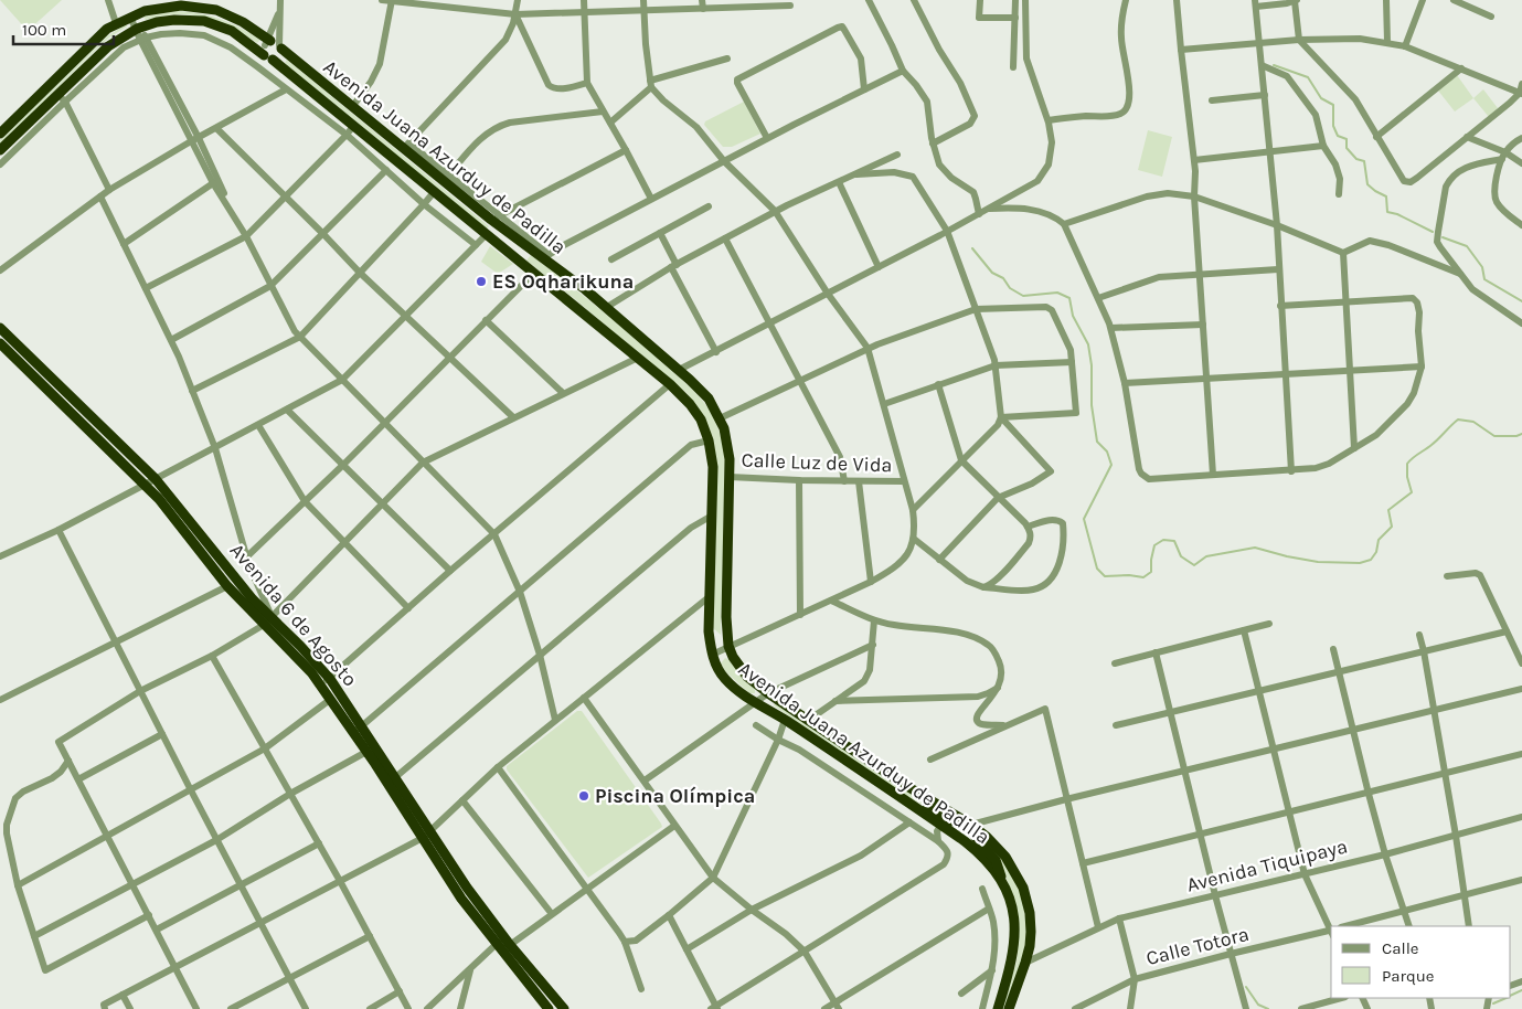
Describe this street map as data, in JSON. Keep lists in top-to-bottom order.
{
  "streets": {
    "highway": ["Avenida Juana Azurduy de Padilla", "Avenida 6 de Agosto"],
    "street": ["Calle Luz de Vida", "Avenida Tiquipaya", "Calle Totora"]
  },
  "crossings": [
    ["Avenida Juana Azurduy de Padilla", "Calle Luz de Vida"],
    ["Avenida Juana Azurduy de Padilla", "Avenida Tiquipaya"]
  ],
  "places": ["ES Oqharikuna", "Piscina Olímpica"],
  "legend": ["Calle", "Parque"],
  "scale_bar": "100 m"
}
